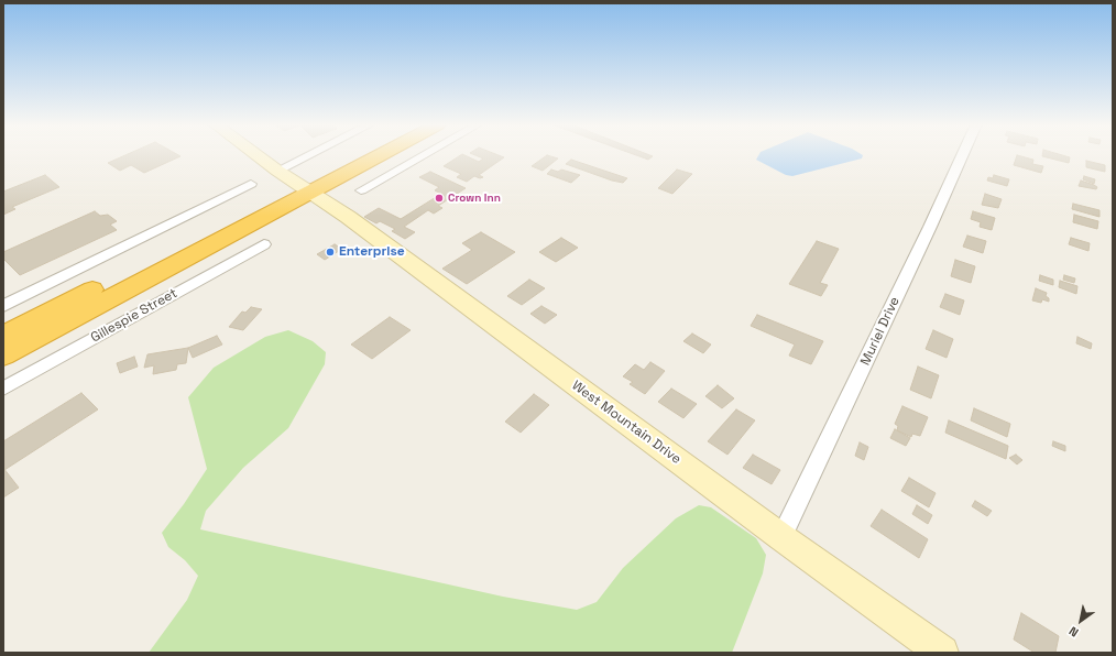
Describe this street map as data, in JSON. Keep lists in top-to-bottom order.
{
  "streets": {
    "street": ["Gillespie Street", "Muriel Drive", "West Mountain Drive"]
  },
  "crossings": [
    ["Muriel Drive", "West Mountain Drive"]
  ],
  "places": ["Crown Inn", "Enterprise"],
  "north": "bottom left"
}
